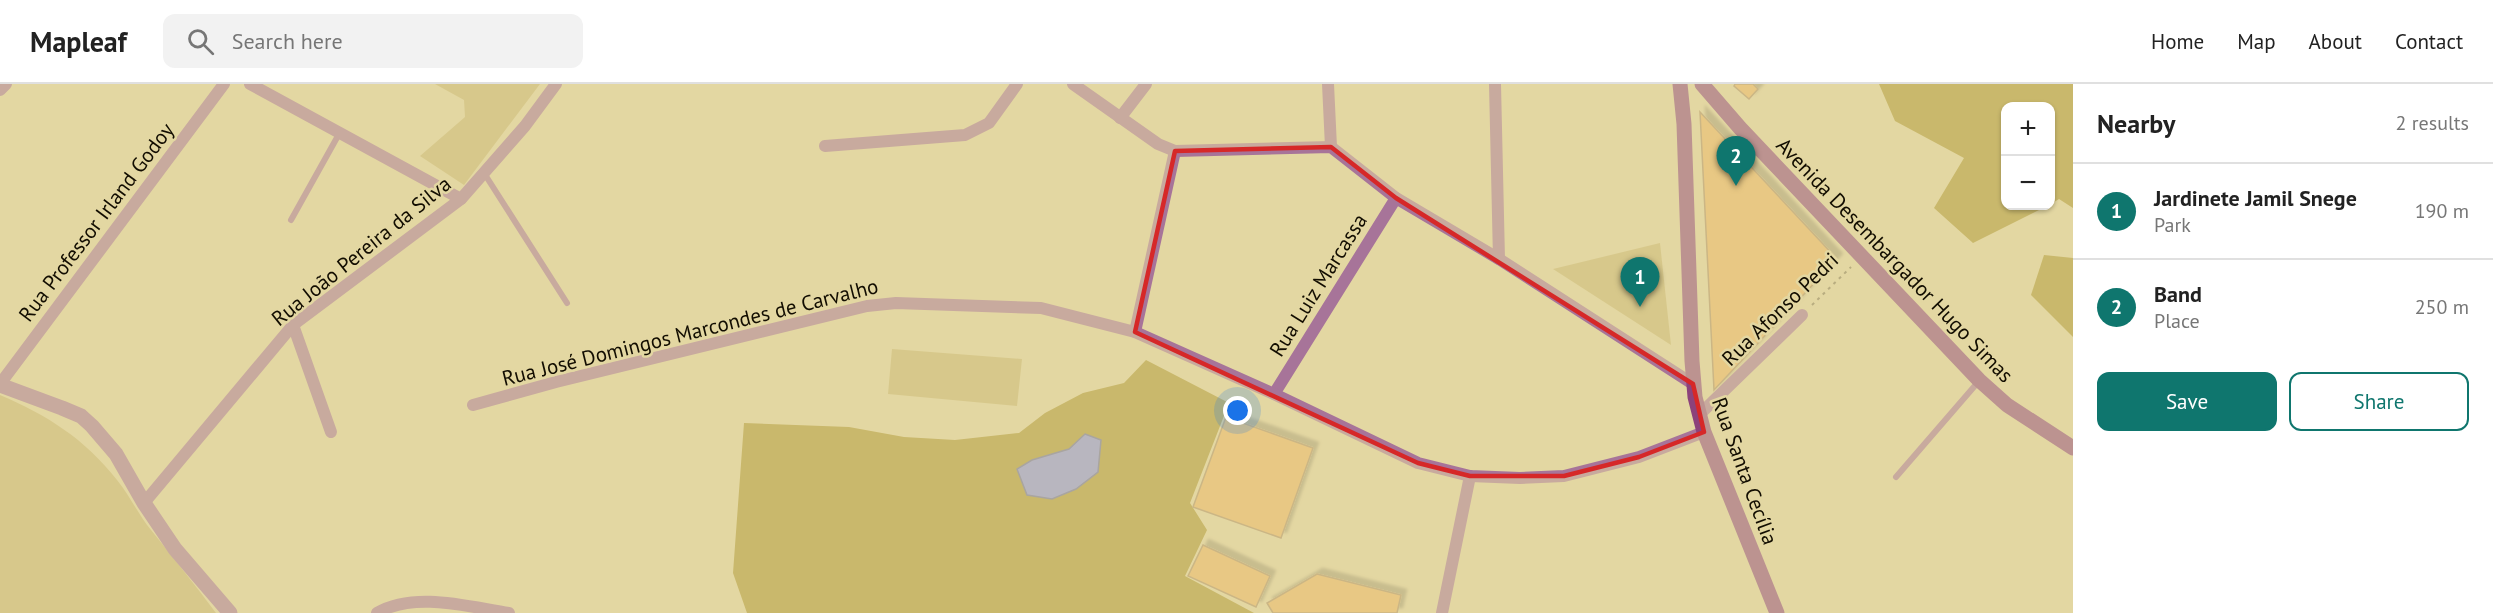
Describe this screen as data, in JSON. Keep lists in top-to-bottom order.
{
  "streets": {
    "main road": ["Avenida Desembargador Hugo Simas", "Rua Santa Cecília"],
    "street": [
      "Rua Professor Irland Godoy",
      "Rua João Pereira da Silva",
      "Rua Luiz Marcassa",
      "Rua Afonso Pedri",
      "Rua José Domingos Marcondes de Carvalho"
    ]
  },
  "crossings": [
    ["Avenida Desembargador Hugo Simas", "Rua Afonso Pedri"],
    ["Rua Luiz Marcassa", "Rua José Domingos Marcondes de Carvalho"],
    ["Rua Afonso Pedri", "Rua Santa Cecília"],
    ["Rua José Domingos Marcondes de Carvalho", "Rua Santa Cecília"]
  ],
  "page": {
    "header": "Mapleaf",
    "search": "Search here",
    "nav": [
      "Home",
      "Map",
      "About",
      "Contact"
    ],
    "heading": ["Nearby", "2 results"],
    "map_buttons": ["+", "−"],
    "pins": ["2", "1"],
    "list": [
      {
        "mark": "1",
        "name": "Jardinete Jamil Snege",
        "note": "Park",
        "value": "190 m"
      },
      {
        "mark": "2",
        "name": "Band",
        "note": "Place",
        "value": "250 m"
      }
    ],
    "buttons": ["Save", "Share"]
  }
}
